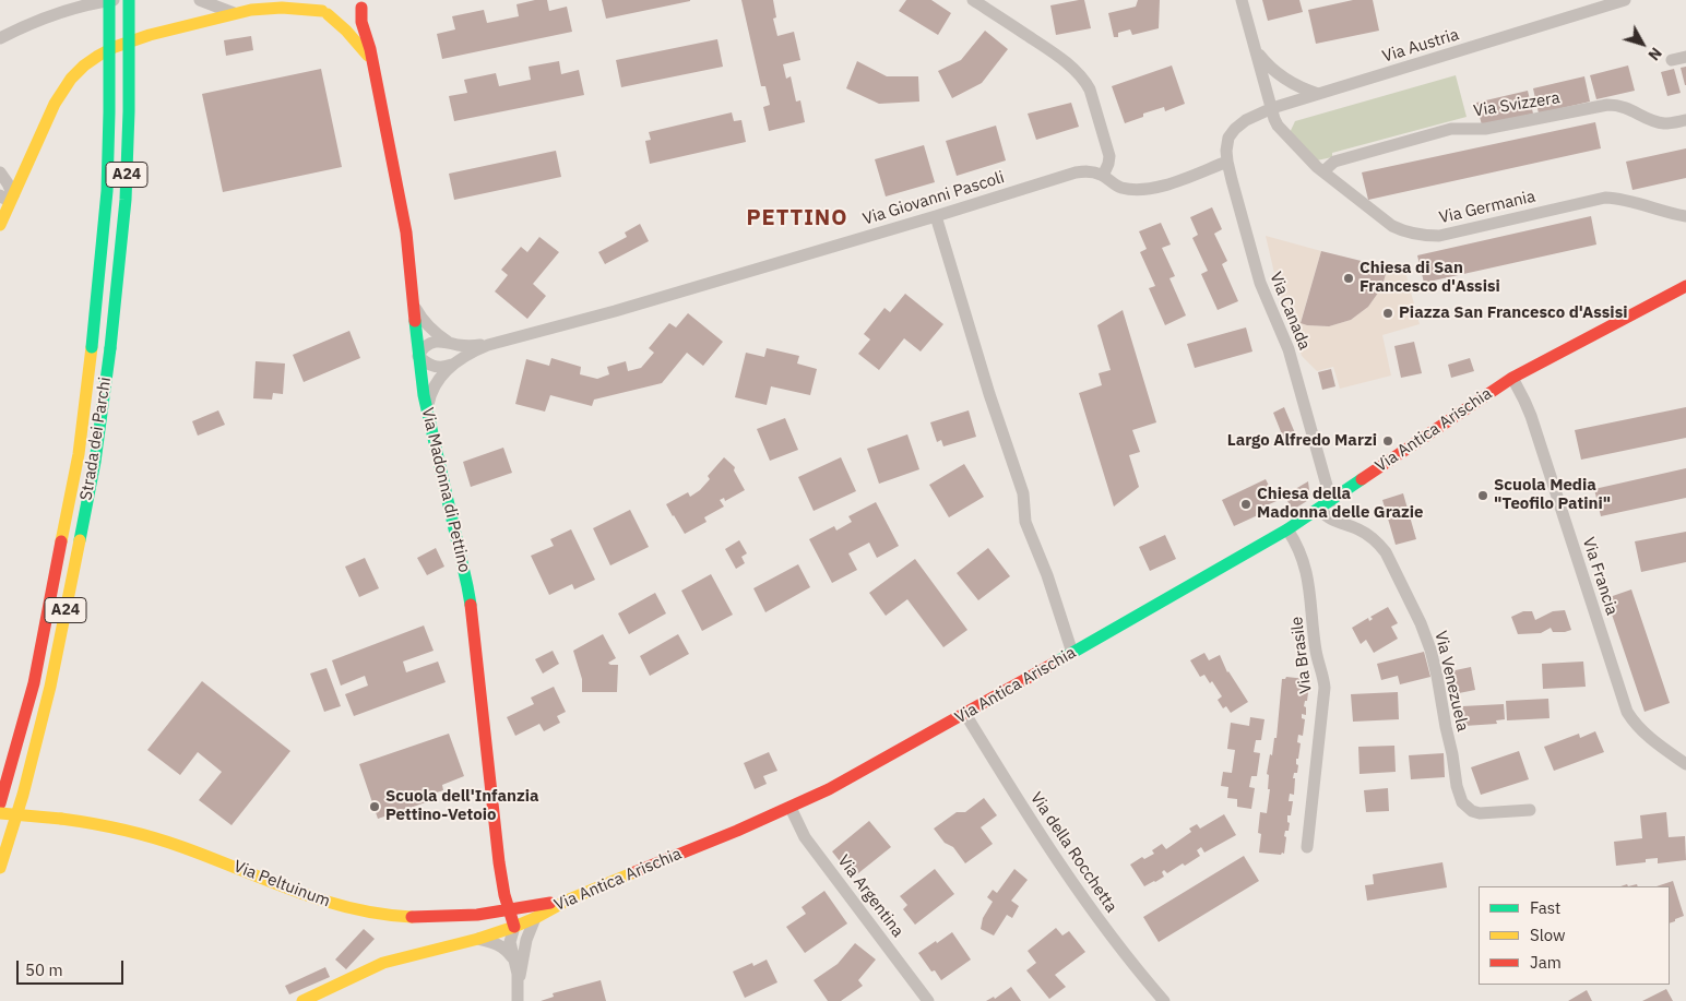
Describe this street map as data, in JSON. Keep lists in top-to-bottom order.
{
  "streets": {
    "main road": [
      "A24",
      "Via Antica Arischia",
      "Strada dei Parchi",
      "Via Madonna di Pettino",
      "Via Peltuinum"
    ],
    "street": [
      "Via Austria",
      "Via Svizzera",
      "Via Giovanni Pascoli",
      "Via Germania",
      "Via Canada",
      "Via Francia",
      "Via Brasile",
      "Via Venezuela",
      "Via della Rocchetta",
      "Via Argentina"
    ]
  },
  "crossings": [
    ["Via Austria", "Via Germania"],
    ["Via Austria", "Via Canada"],
    ["Via Svizzera", "Via Germania"],
    ["Via Giovanni Pascoli", "Via Canada"],
    ["Via Giovanni Pascoli", "Via Madonna di Pettino"],
    ["Via Canada", "Via Antica Arischia"],
    ["Via Antica Arischia", "Via Madonna di Pettino"],
    ["Via Antica Arischia", "Via Francia"],
    ["Via Antica Arischia", "Via Brasile"],
    ["Via Antica Arischia", "Via Venezuela"],
    ["Via Antica Arischia", "Via della Rocchetta"],
    ["Via Antica Arischia", "Via Peltuinum"],
    ["Via Antica Arischia", "Via Argentina"],
    ["Via Madonna di Pettino", "Via Peltuinum"]
  ],
  "districts": ["PETTINO"],
  "places": [
    "Chiesa di San Francesco d'Assisi",
    "Piazza San Francesco d'Assisi",
    "Largo Alfredo Marzi",
    "Scuola Media \"Teofilo Patini\"",
    "Chiesa della Madonna delle Grazie",
    "Scuola dell'Infanzia Pettino-Vetoio"
  ],
  "legend": ["Fast", "Slow", "Jam"],
  "scale_bar": "50 m",
  "north": "bottom right"
}
